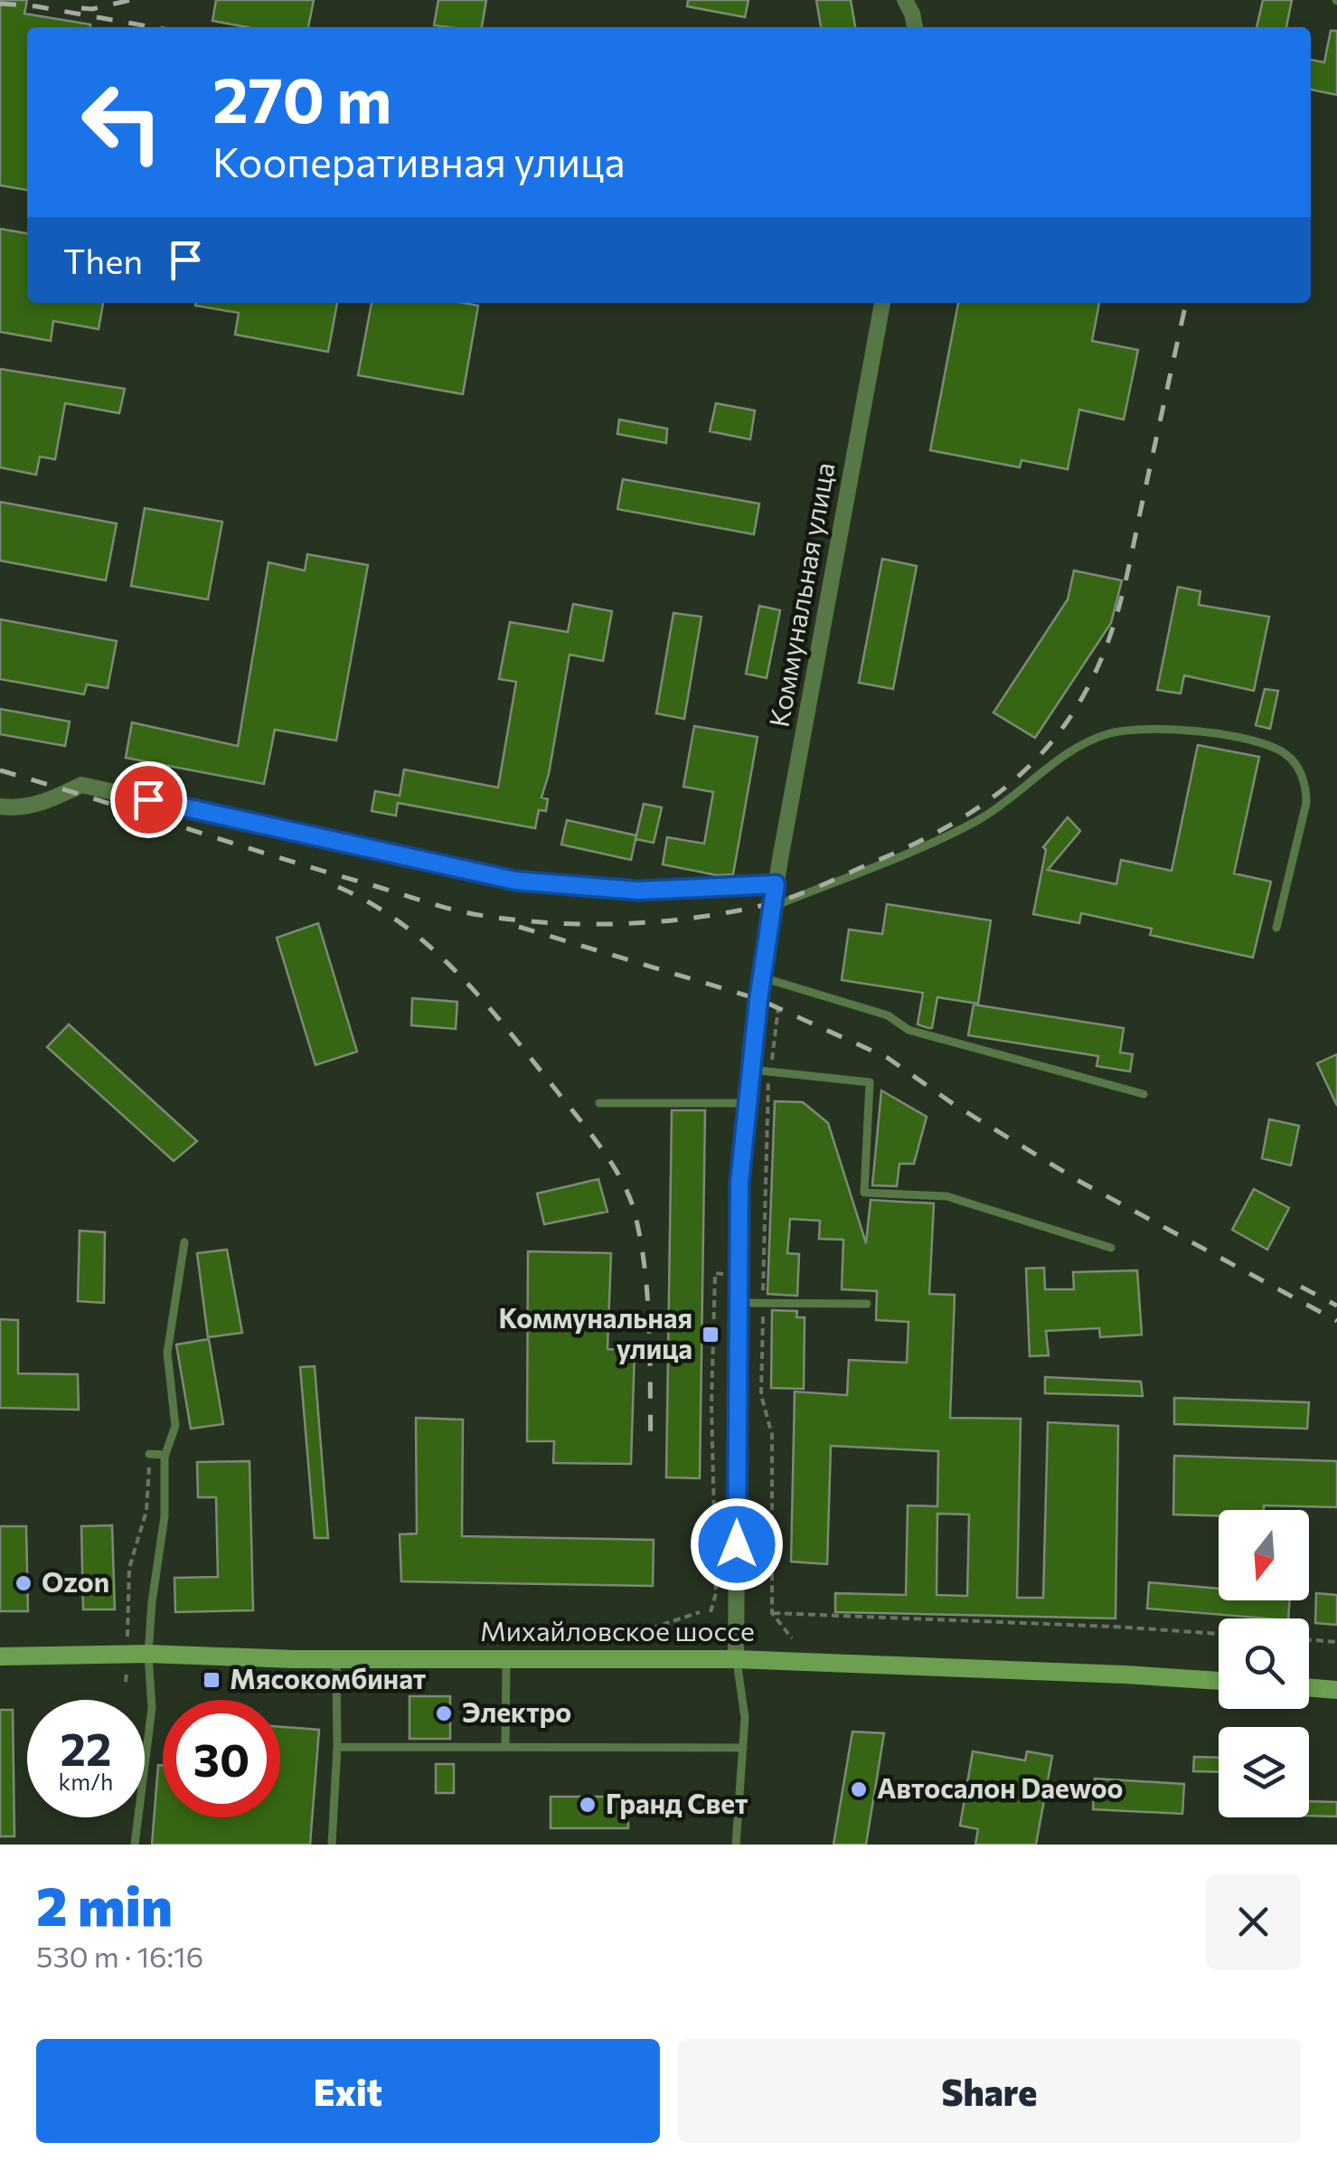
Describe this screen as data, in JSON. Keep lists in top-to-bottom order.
{
  "streets": {
    "main road": ["Михайловское шоссе"],
    "street": ["Коммунальная улица"]
  },
  "crossings": [
    ["Коммунальная улица", "Михайловское шоссе"]
  ],
  "places": {
    "transit": ["Коммунальная улица", "Мясокомбинат"],
    "other": [
      "Ozon",
      "Электро",
      "Автосалон Daewoo",
      "Гранд Свет"
    ]
  },
  "north": "bottom",
  "page": {
    "turn": ["270 m", "Кооперативная улица"],
    "then": "Then",
    "speed": "22 km/h",
    "limit": "30",
    "heading": ["2 min", "530 m · 16:16"],
    "buttons": ["Exit", "Share"]
  }
}
